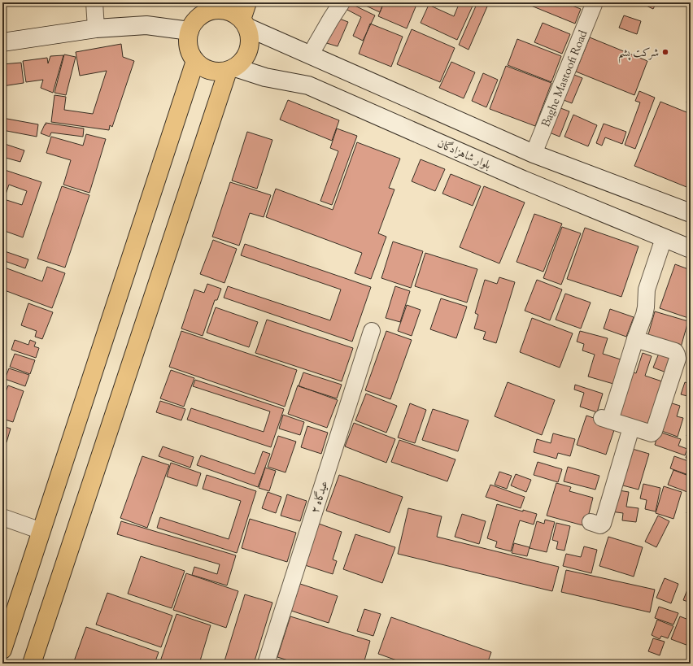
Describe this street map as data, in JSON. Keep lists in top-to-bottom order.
{
  "streets": {
    "main road": ["بلوار شاهزادگان"],
    "street": ["Baghe Mastoofi Road", "عیدگاه ۲"]
  },
  "places": ["شرکت پشم"]
}
